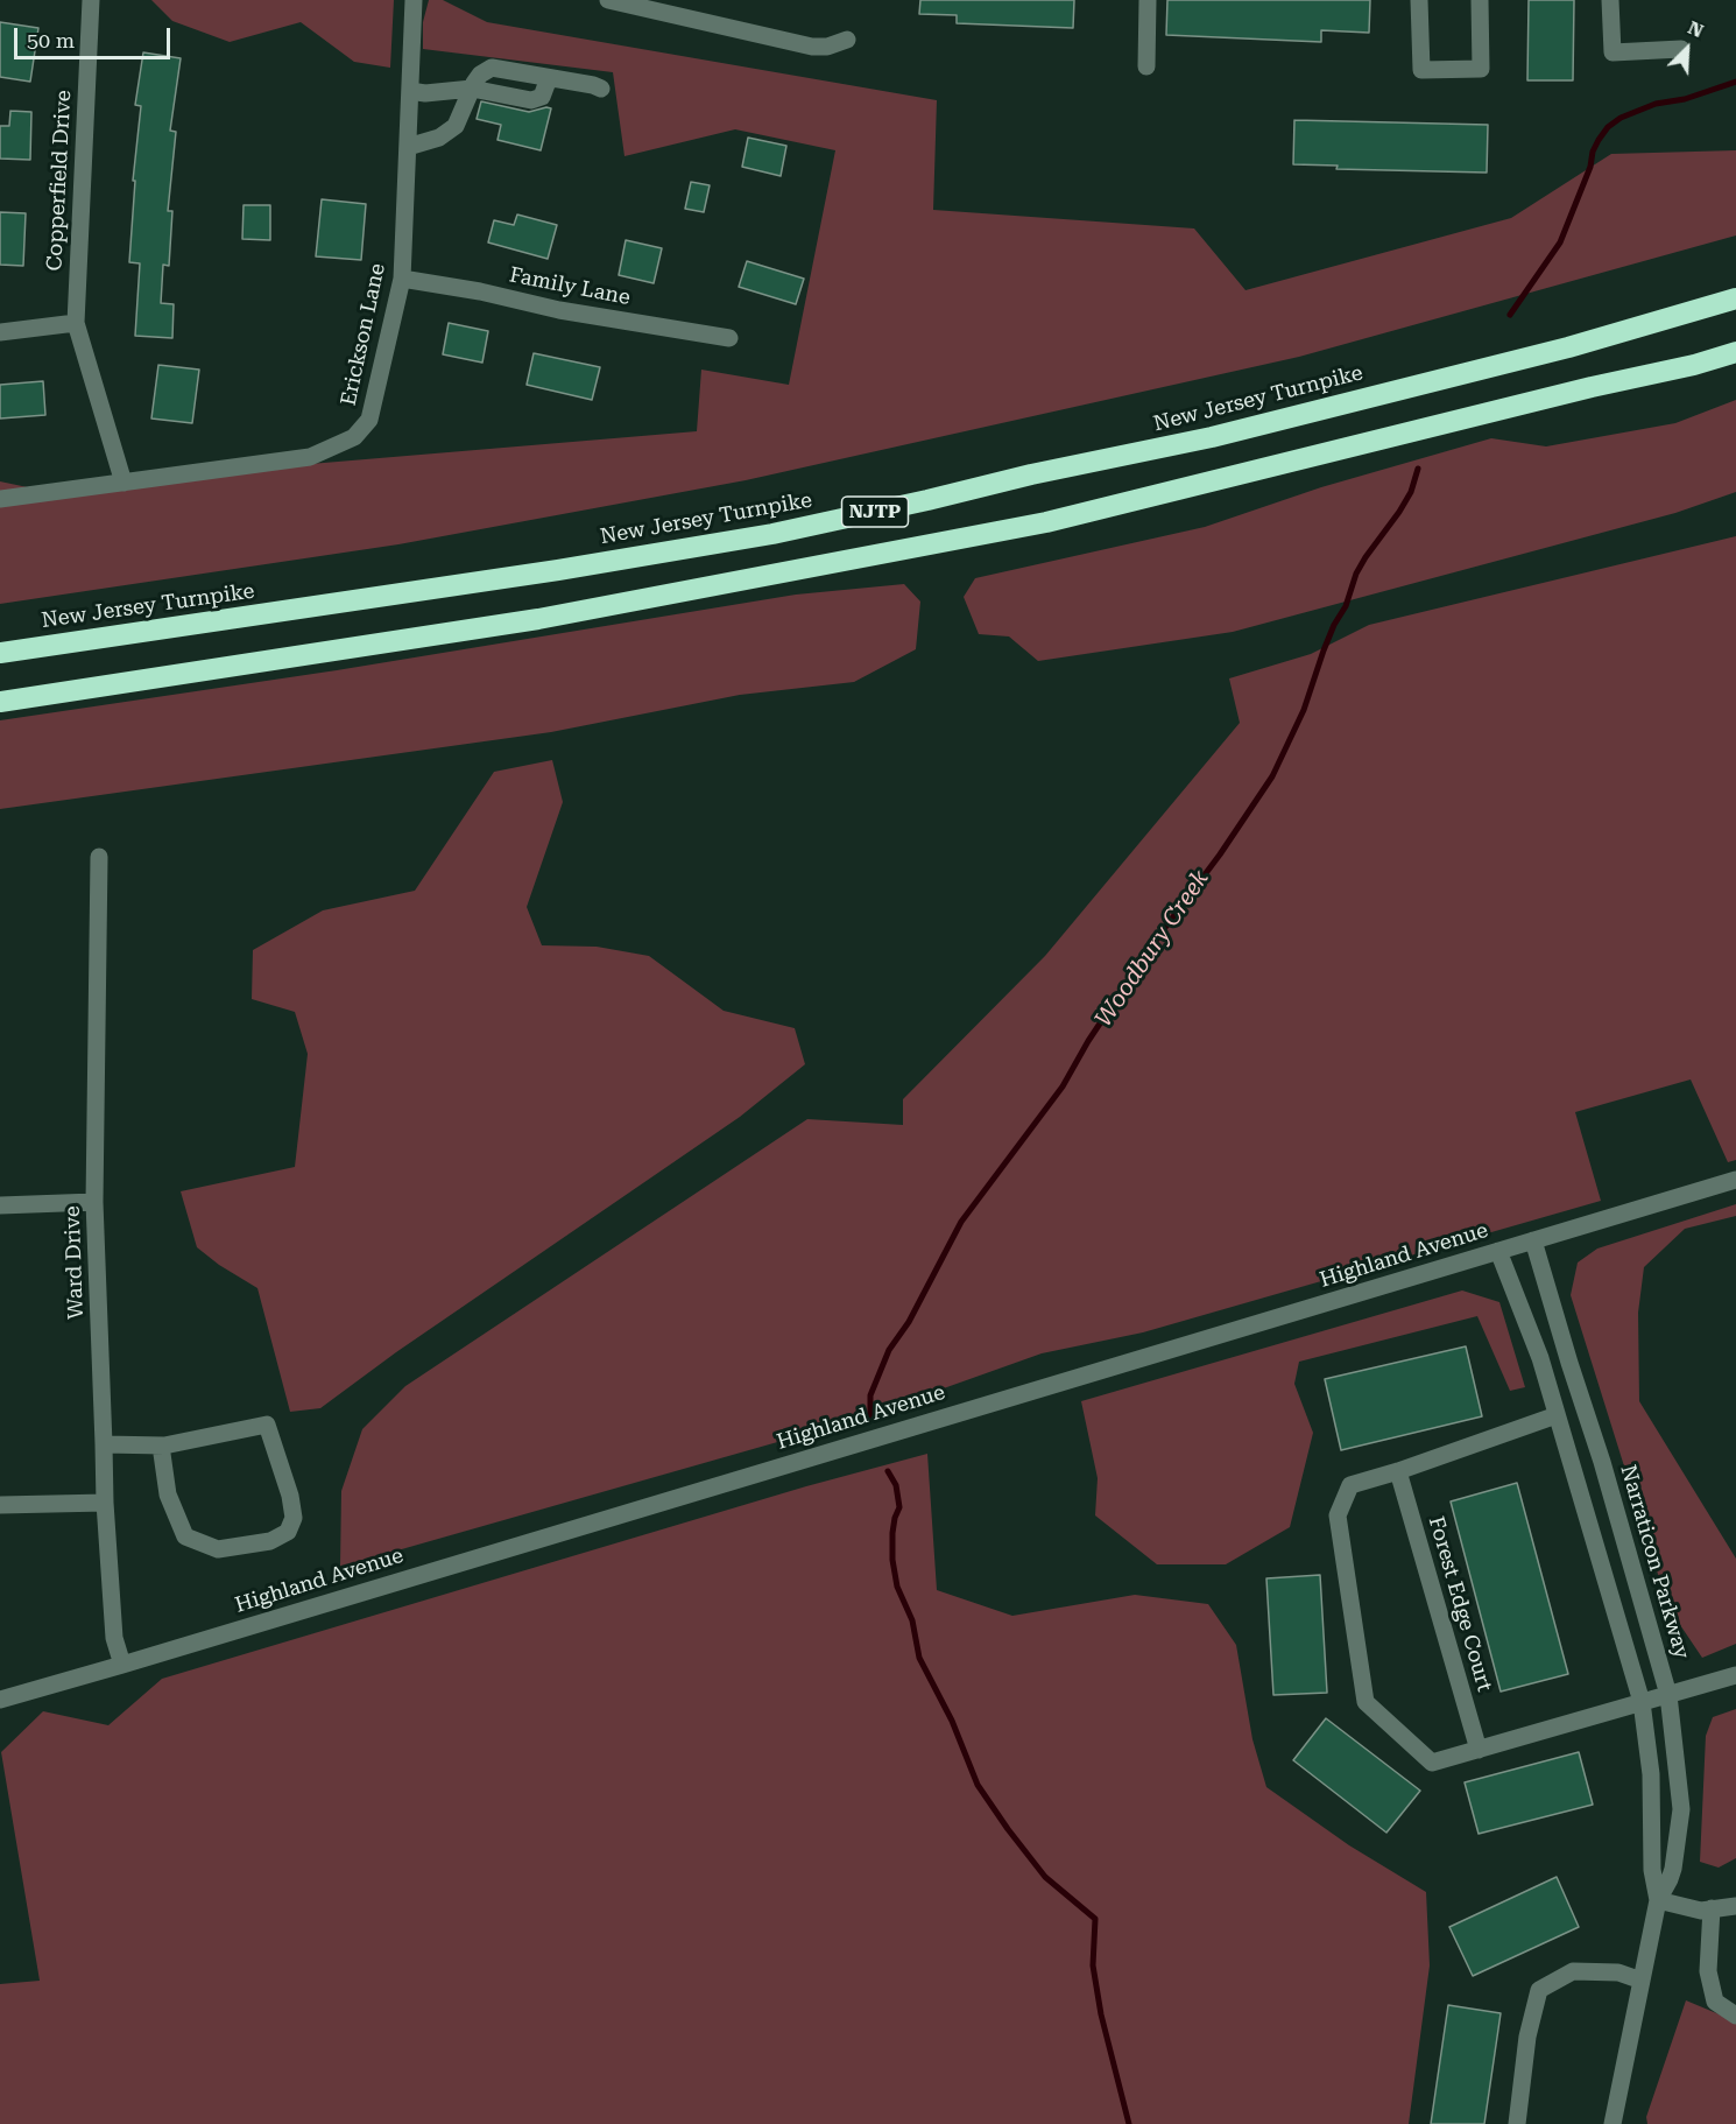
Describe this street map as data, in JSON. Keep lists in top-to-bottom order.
{
  "streets": {
    "highway": ["New Jersey Turnpike", "NJTP"],
    "street": [
      "Copperfield Drive",
      "Family Lane",
      "Erickson Lane",
      "Highland Avenue",
      "Ward Drive",
      "Narraticon Parkway",
      "Forest Edge Court"
    ]
  },
  "crossings": [
    ["Copperfield Drive", "Erickson Lane"],
    ["Family Lane", "Erickson Lane"],
    ["Highland Avenue", "Ward Drive"],
    ["Highland Avenue", "Narraticon Parkway"]
  ],
  "water": ["Woodbury Creek"],
  "scale_bar": "50 m",
  "north": "top right"
}
